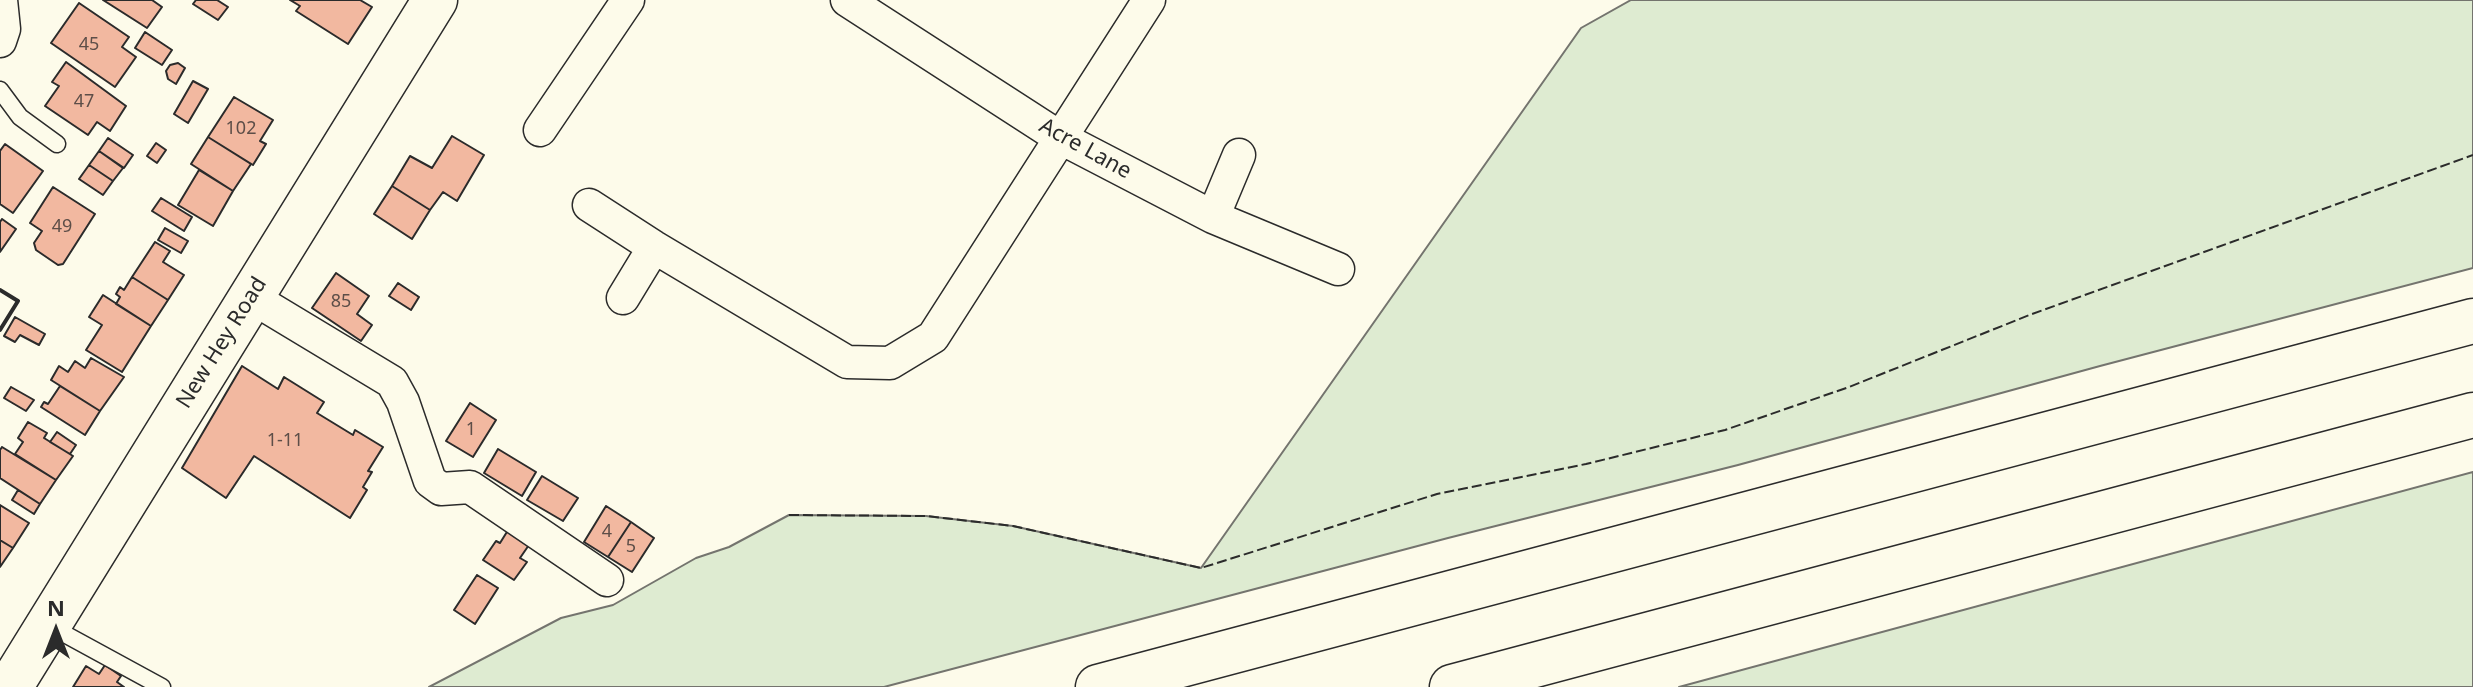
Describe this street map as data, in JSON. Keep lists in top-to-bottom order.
{
  "streets": {
    "main road": ["New Hey Road"],
    "street": ["Acre Lane"]
  },
  "house_numbers": [
    "45",
    "47",
    "102",
    "49",
    "85",
    "1",
    "1-11",
    "4",
    "5"
  ],
  "north": "top"
}
